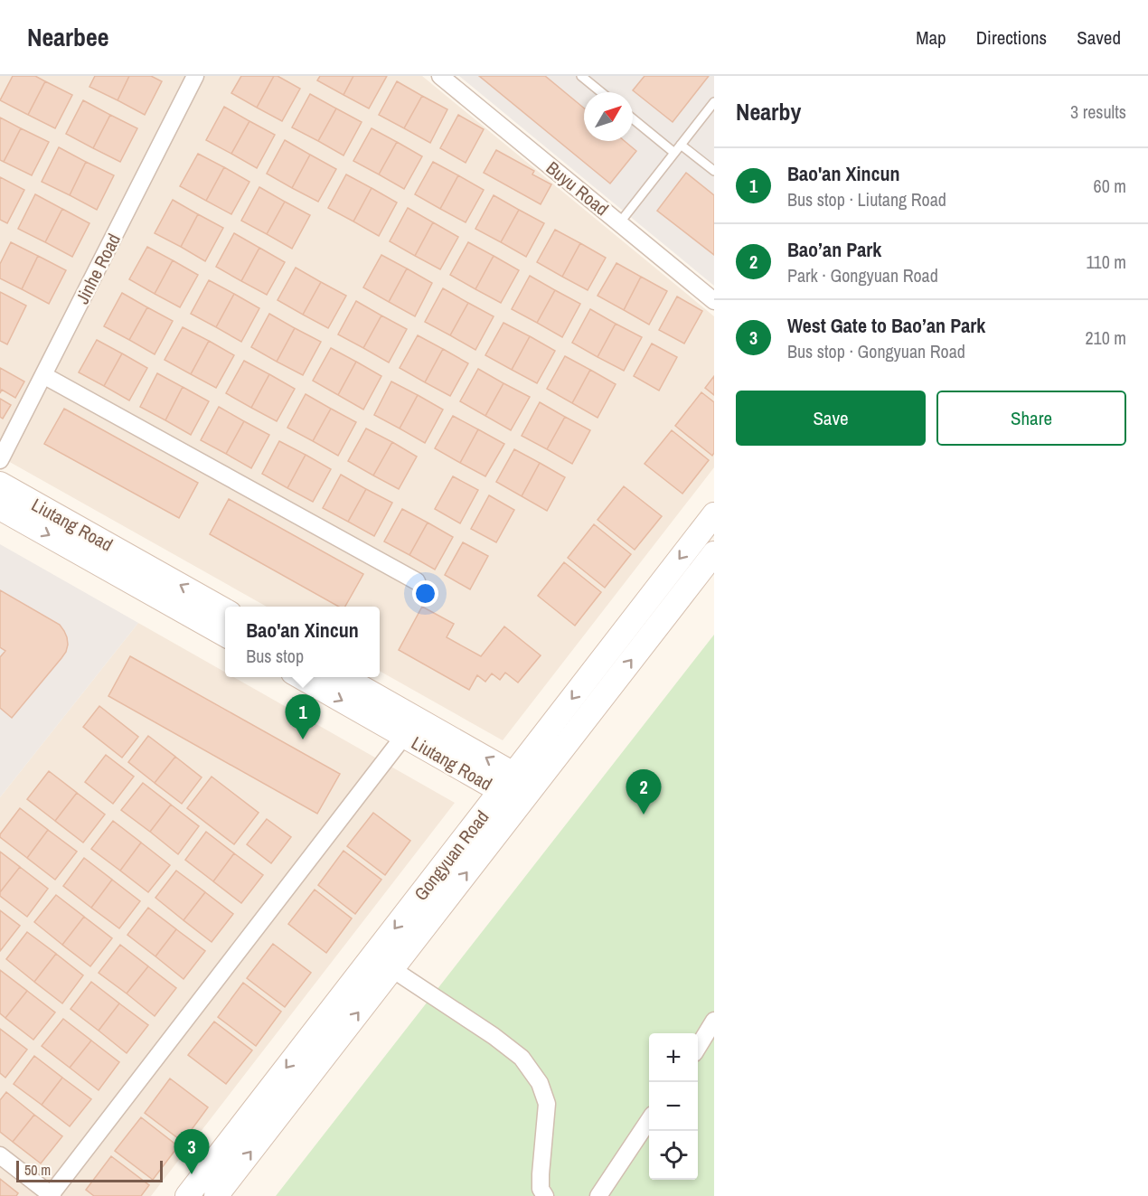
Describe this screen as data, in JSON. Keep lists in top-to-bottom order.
{
  "streets": {
    "main road": ["Liutang Road", "Gongyuan Road"],
    "street": ["Buyu Road", "Jinhe Road"]
  },
  "crossings": [
    ["Liutang Road", "Gongyuan Road"]
  ],
  "scale_bar": "50 m",
  "north": "top right",
  "page": {
    "header": "Nearbee",
    "nav": ["Map", "Directions", "Saved"],
    "heading": ["Nearby", "3 results"],
    "list": [
      {
        "mark": "1",
        "name": "Bao'an Xincun",
        "note": "Bus stop · Liutang Road",
        "value": "60 m"
      },
      {
        "mark": "2",
        "name": "Bao’an Park",
        "note": "Park · Gongyuan Road",
        "value": "110 m"
      },
      {
        "mark": "3",
        "name": "West Gate to Bao’an Park",
        "note": "Bus stop · Gongyuan Road",
        "value": "210 m"
      }
    ],
    "buttons": ["Save", "Share"],
    "popup": ["Bao'an Xincun", "Bus stop"],
    "pins": ["1", "2", "3"],
    "map_buttons": ["+", "−"],
    "scale": "50 m"
  }
}
